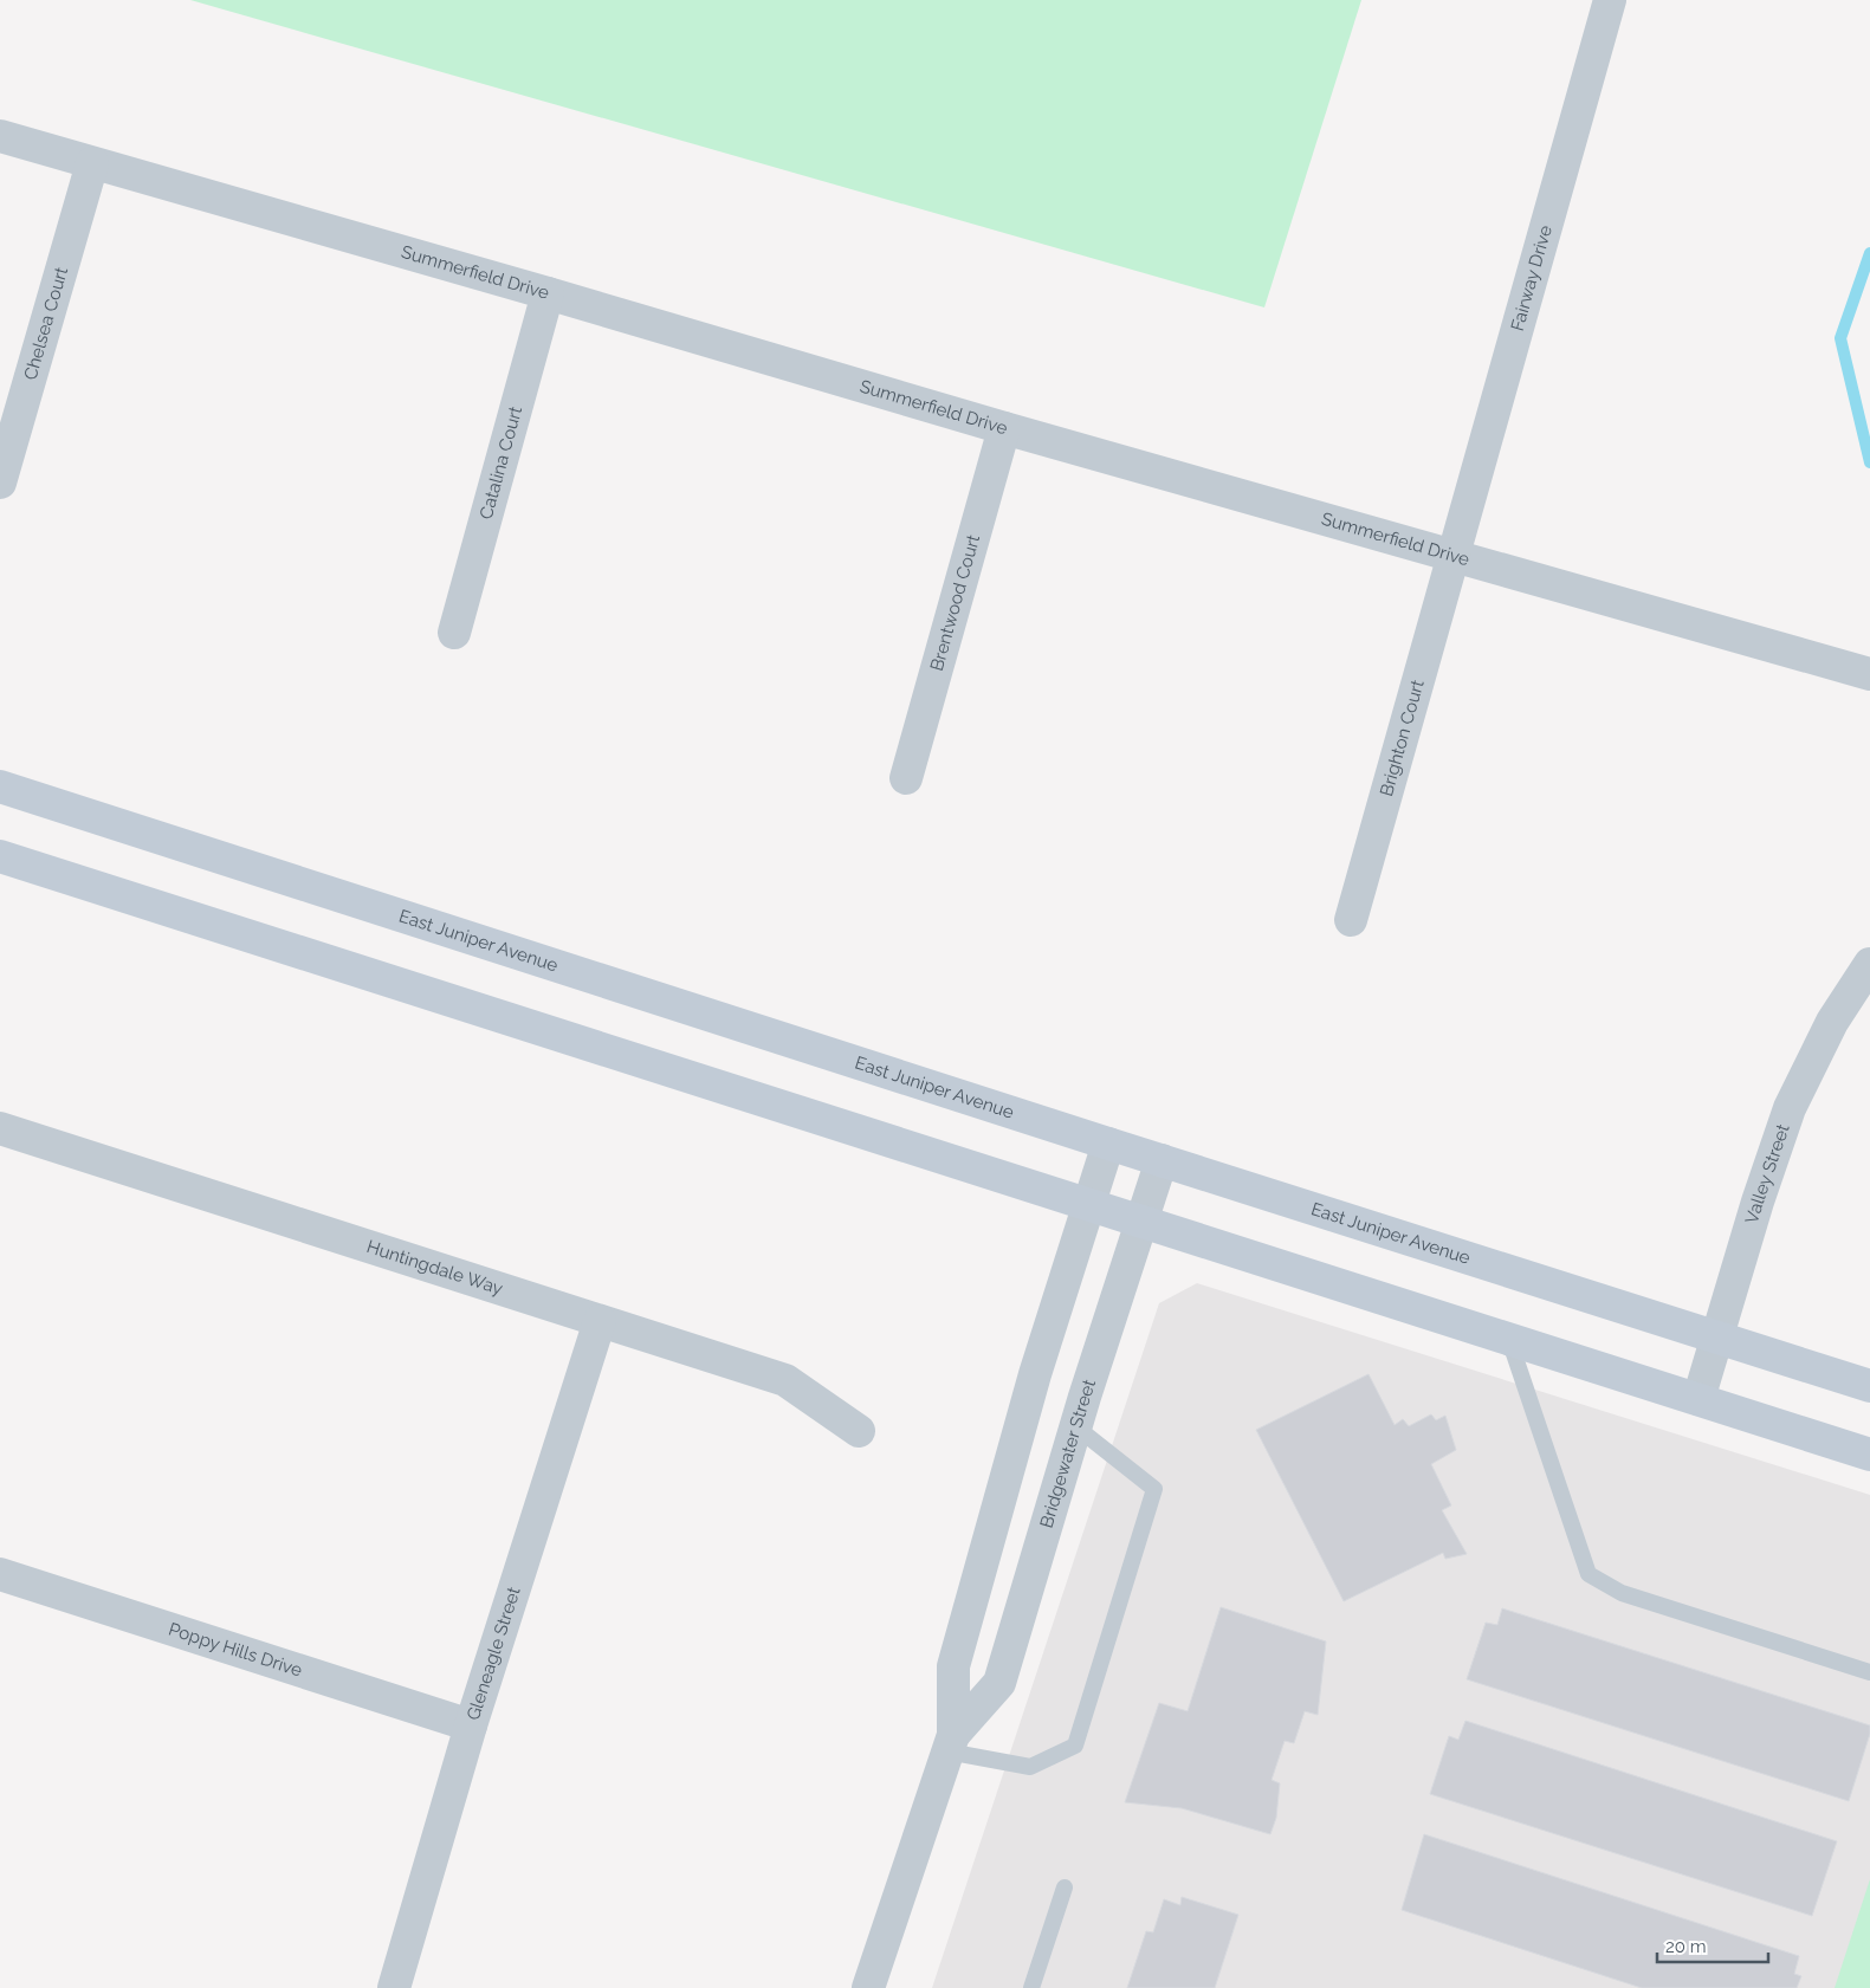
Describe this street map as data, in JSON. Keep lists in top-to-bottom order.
{
  "streets": {
    "street": [
      "Summerfield Drive",
      "Fairway Drive",
      "Chelsea Court",
      "Catalina Court",
      "Brentwood Court",
      "Brighton Court",
      "East Juniper Avenue",
      "Valley Street",
      "Huntingdale Way",
      "Bridgewater Street",
      "Poppy Hills Drive",
      "Gleneagle Street"
    ]
  },
  "crossings": [
    ["Summerfield Drive", "Fairway Drive"],
    ["Summerfield Drive", "Chelsea Court"],
    ["Summerfield Drive", "Catalina Court"],
    ["Summerfield Drive", "Brentwood Court"],
    ["Summerfield Drive", "Brighton Court"],
    ["Fairway Drive", "Brighton Court"],
    ["East Juniper Avenue", "Valley Street"],
    ["East Juniper Avenue", "Bridgewater Street"],
    ["Huntingdale Way", "Gleneagle Street"],
    ["Poppy Hills Drive", "Gleneagle Street"]
  ],
  "scale_bar": "20 m"
}
